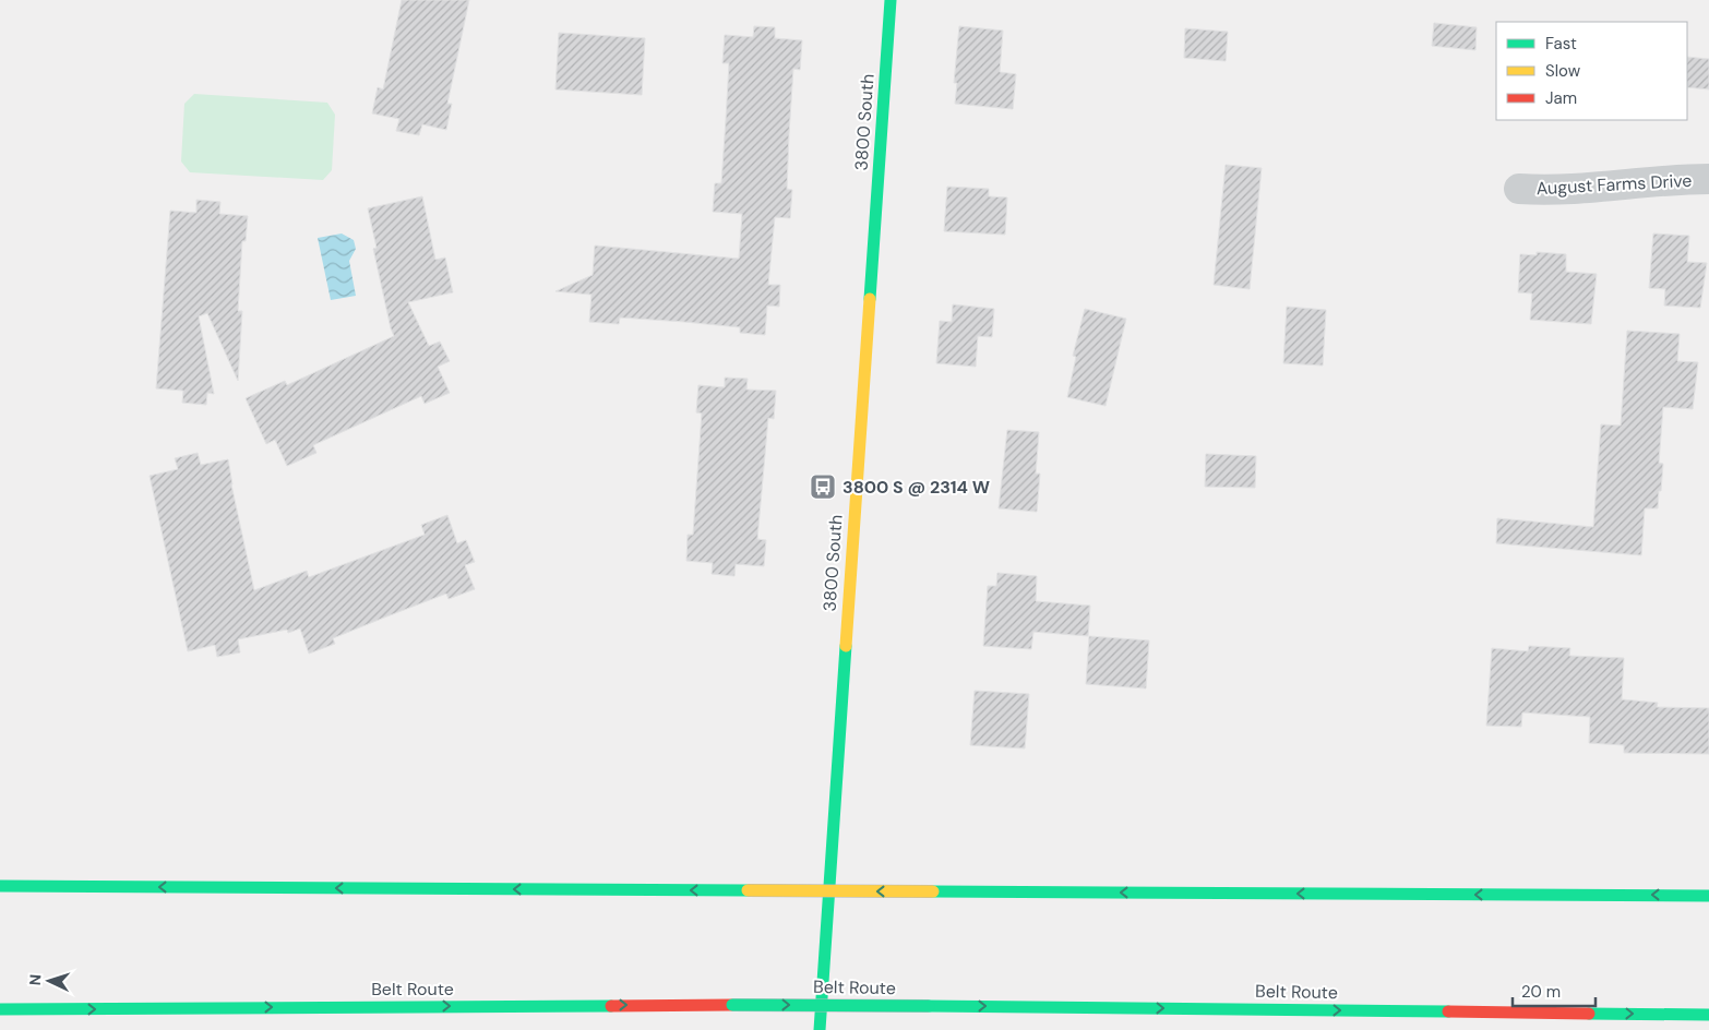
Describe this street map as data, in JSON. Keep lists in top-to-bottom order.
{
  "streets": {
    "main road": ["3800 South", "Belt Route"],
    "street": ["August Farms Drive"]
  },
  "one_way": ["Belt Route"],
  "places": {
    "bus stop": ["3800 S @ 2314 W"]
  },
  "legend": ["Fast", "Slow", "Jam"],
  "scale_bar": "20 m",
  "north": "left"
}
